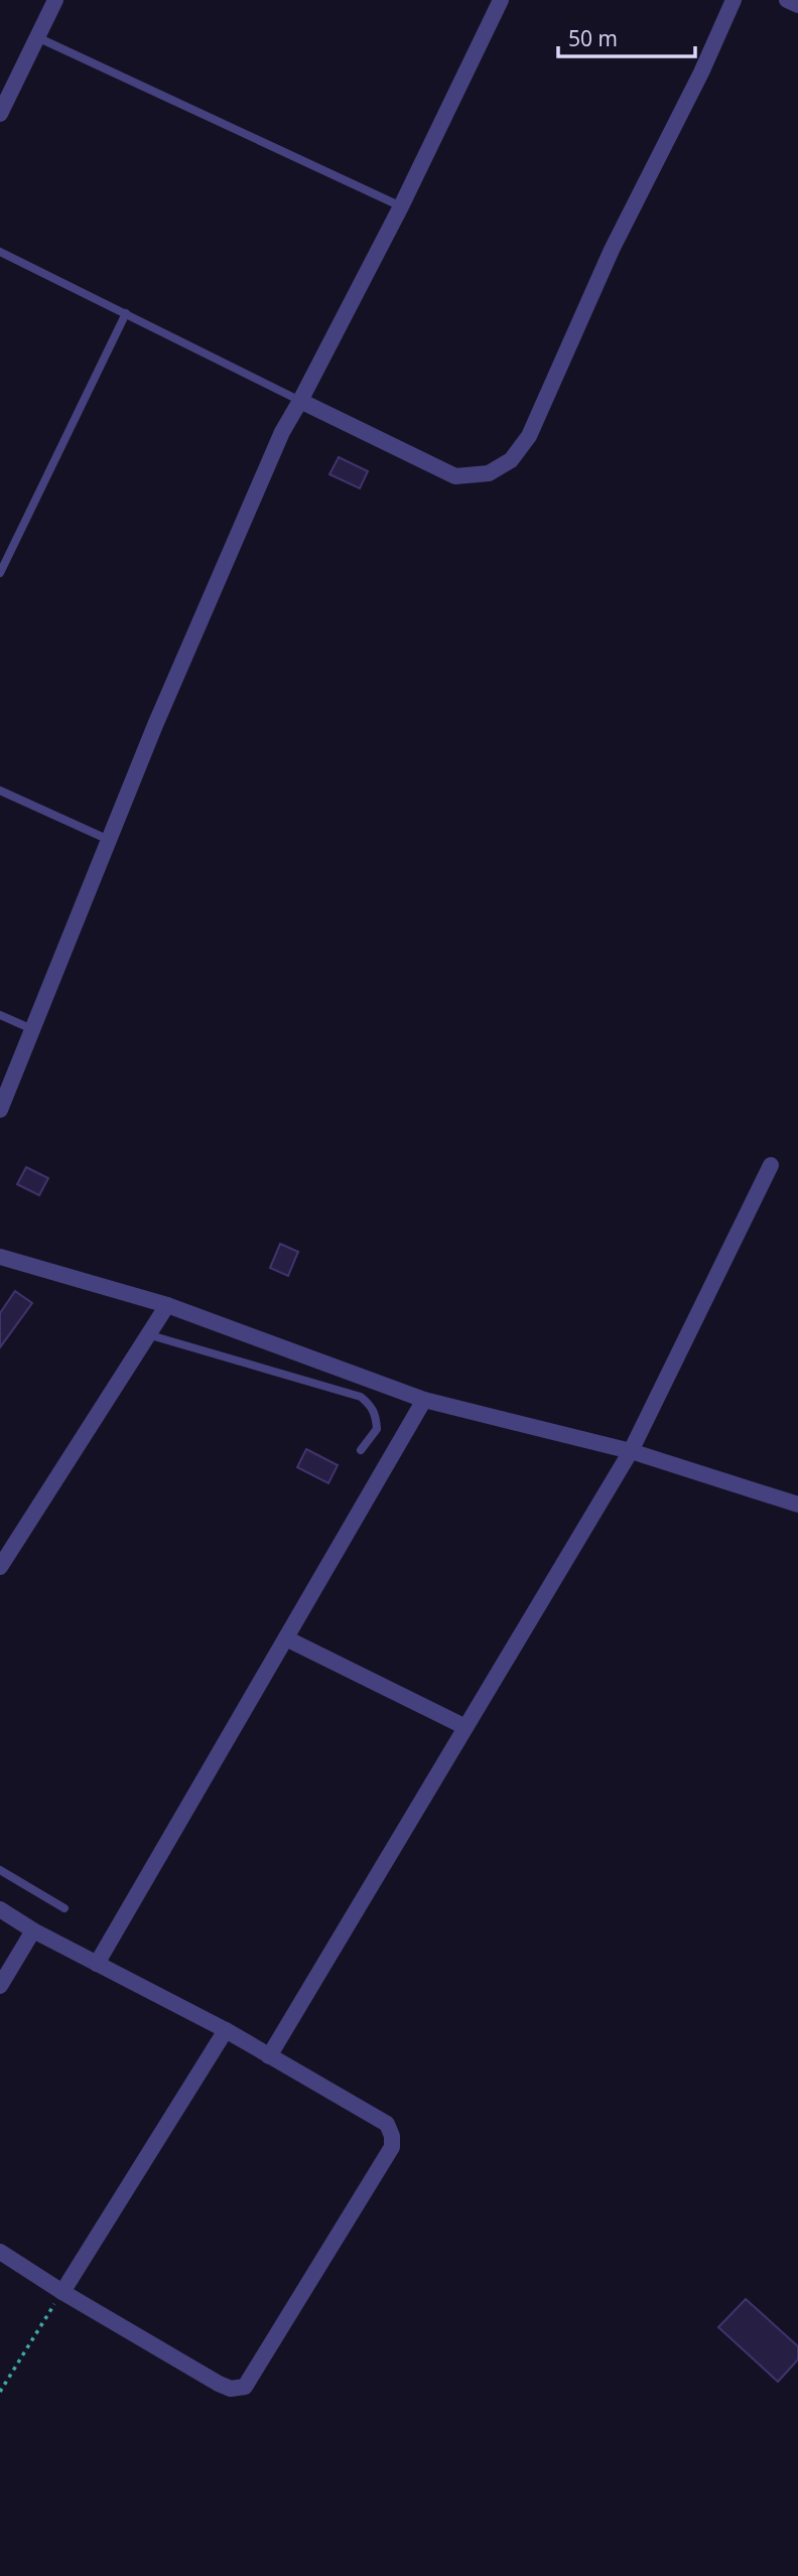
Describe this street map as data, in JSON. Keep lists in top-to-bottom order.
{
  "scale_bar": "50 m"
}
